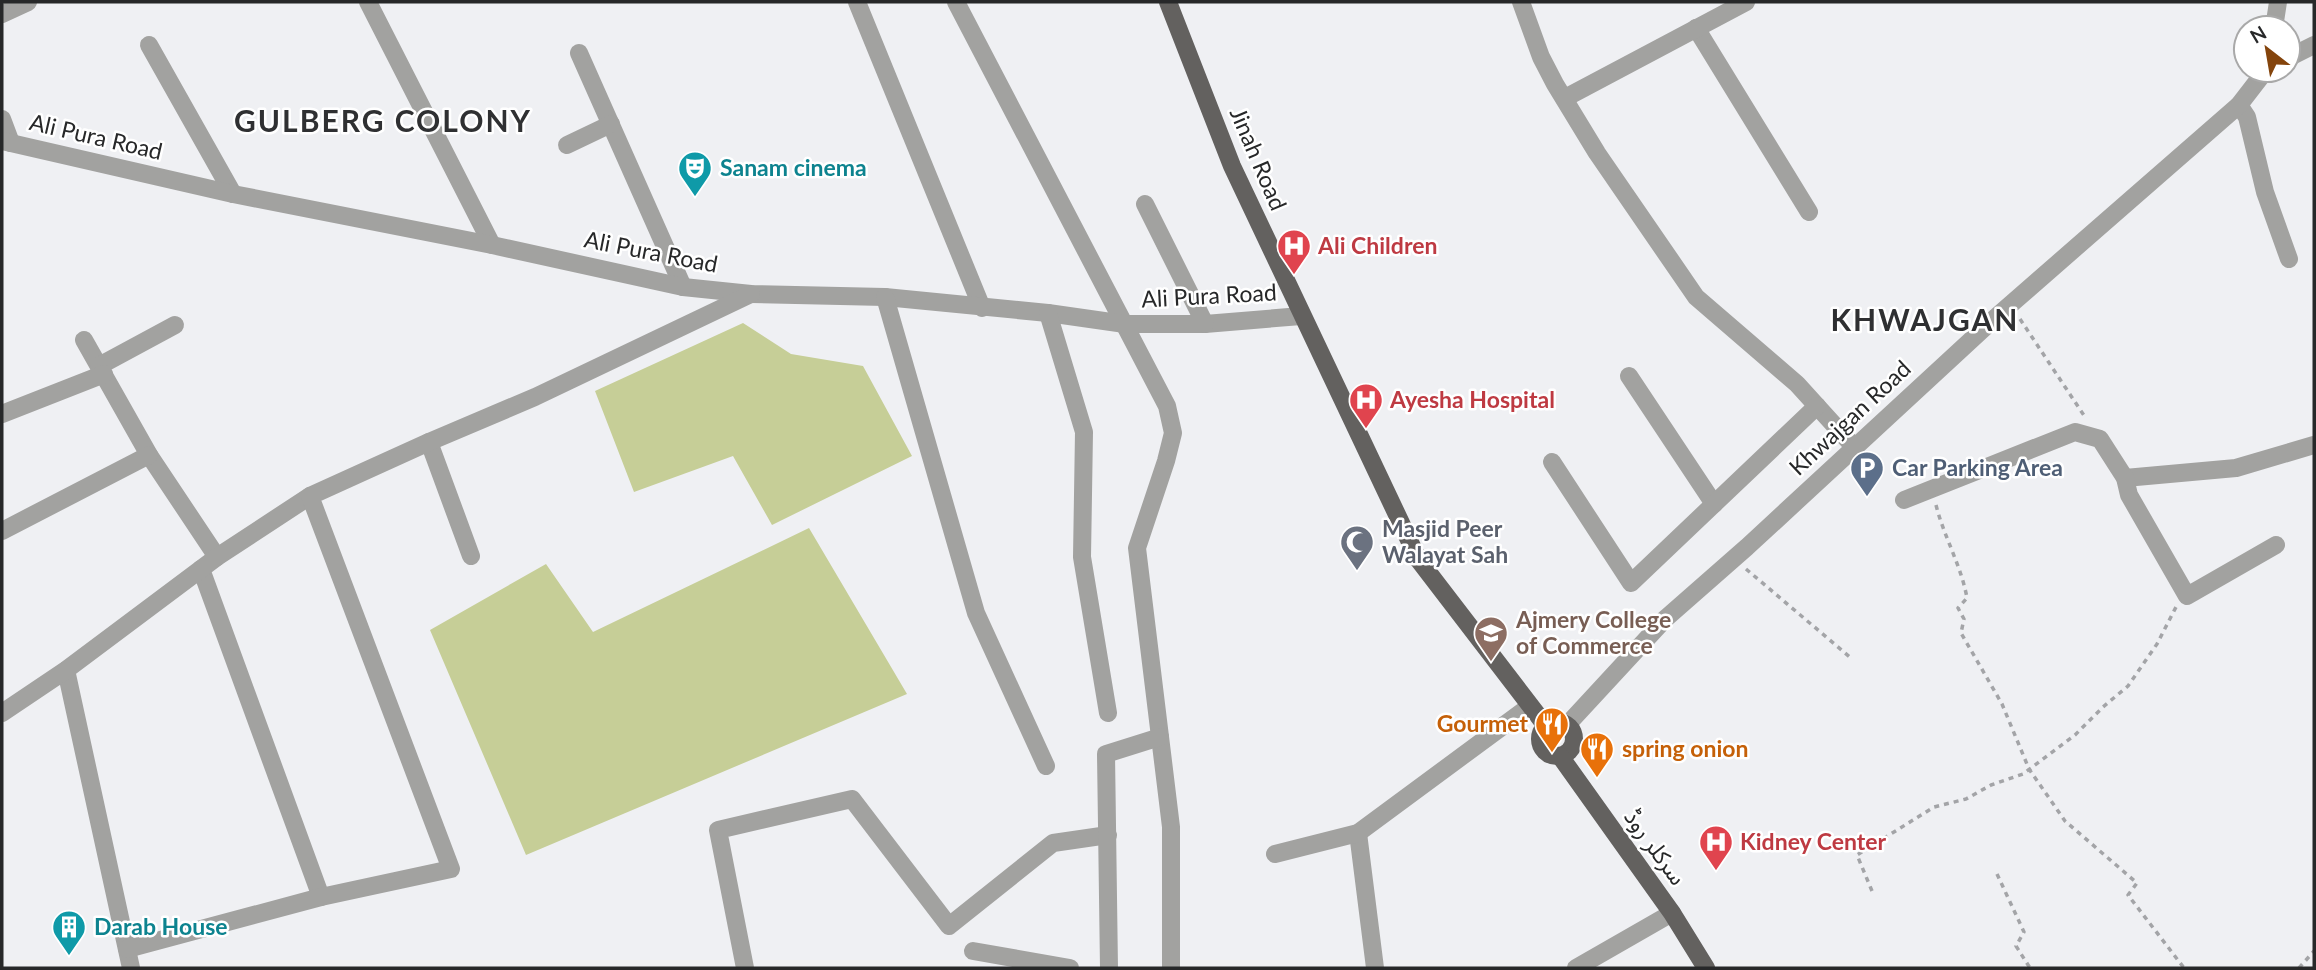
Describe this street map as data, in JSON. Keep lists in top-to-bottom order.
{
  "streets": {
    "main road": ["Jinah Road", "سرکلر روڈ"],
    "street": ["Ali Pura Road", "Khwajgan Road"]
  },
  "crossings": [
    ["Ali Pura Road", "Jinah Road"],
    ["Jinah Road", "Khwajgan Road"],
    ["Jinah Road", "سرکلر روڈ"],
    ["Khwajgan Road", "سرکلر روڈ"]
  ],
  "districts": ["GULBERG COLONY", "KHWAJGAN"],
  "places": {
    "theatre": ["Sanam cinema"],
    "hospital": ["Ali Children", "Ayesha Hospital", "Kidney Center"],
    "parking": ["Car Parking Area"],
    "mosque": ["Masjid Peer Walayat Sah"],
    "school or university": ["Ajmery College of Commerce"],
    "restaurant": ["Gourmet", "spring onion"],
    "building": ["Darab House"]
  },
  "north": "top left"
}
